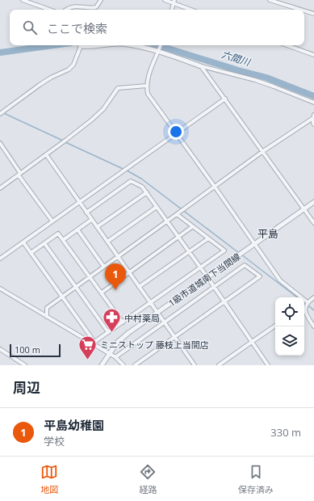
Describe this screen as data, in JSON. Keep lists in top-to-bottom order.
{
  "streets": {
    "street": ["1級市道城南下当間線"]
  },
  "districts": ["平島"],
  "water": ["六間川"],
  "places": {
    "pharmacy": ["中村薬局"],
    "supermarket": ["ミニストップ 藤枝上当間店"]
  },
  "scale_bar": "100 m",
  "page": {
    "search": "ここで検索",
    "pins": "1",
    "scale": "100 m",
    "heading": "周辺",
    "list": [
      {
        "mark": "1",
        "name": "平島幼稚園",
        "note": "学校",
        "value": "330 m"
      }
    ],
    "nav": ["地図", "経路", "保存済み"]
  }
}
